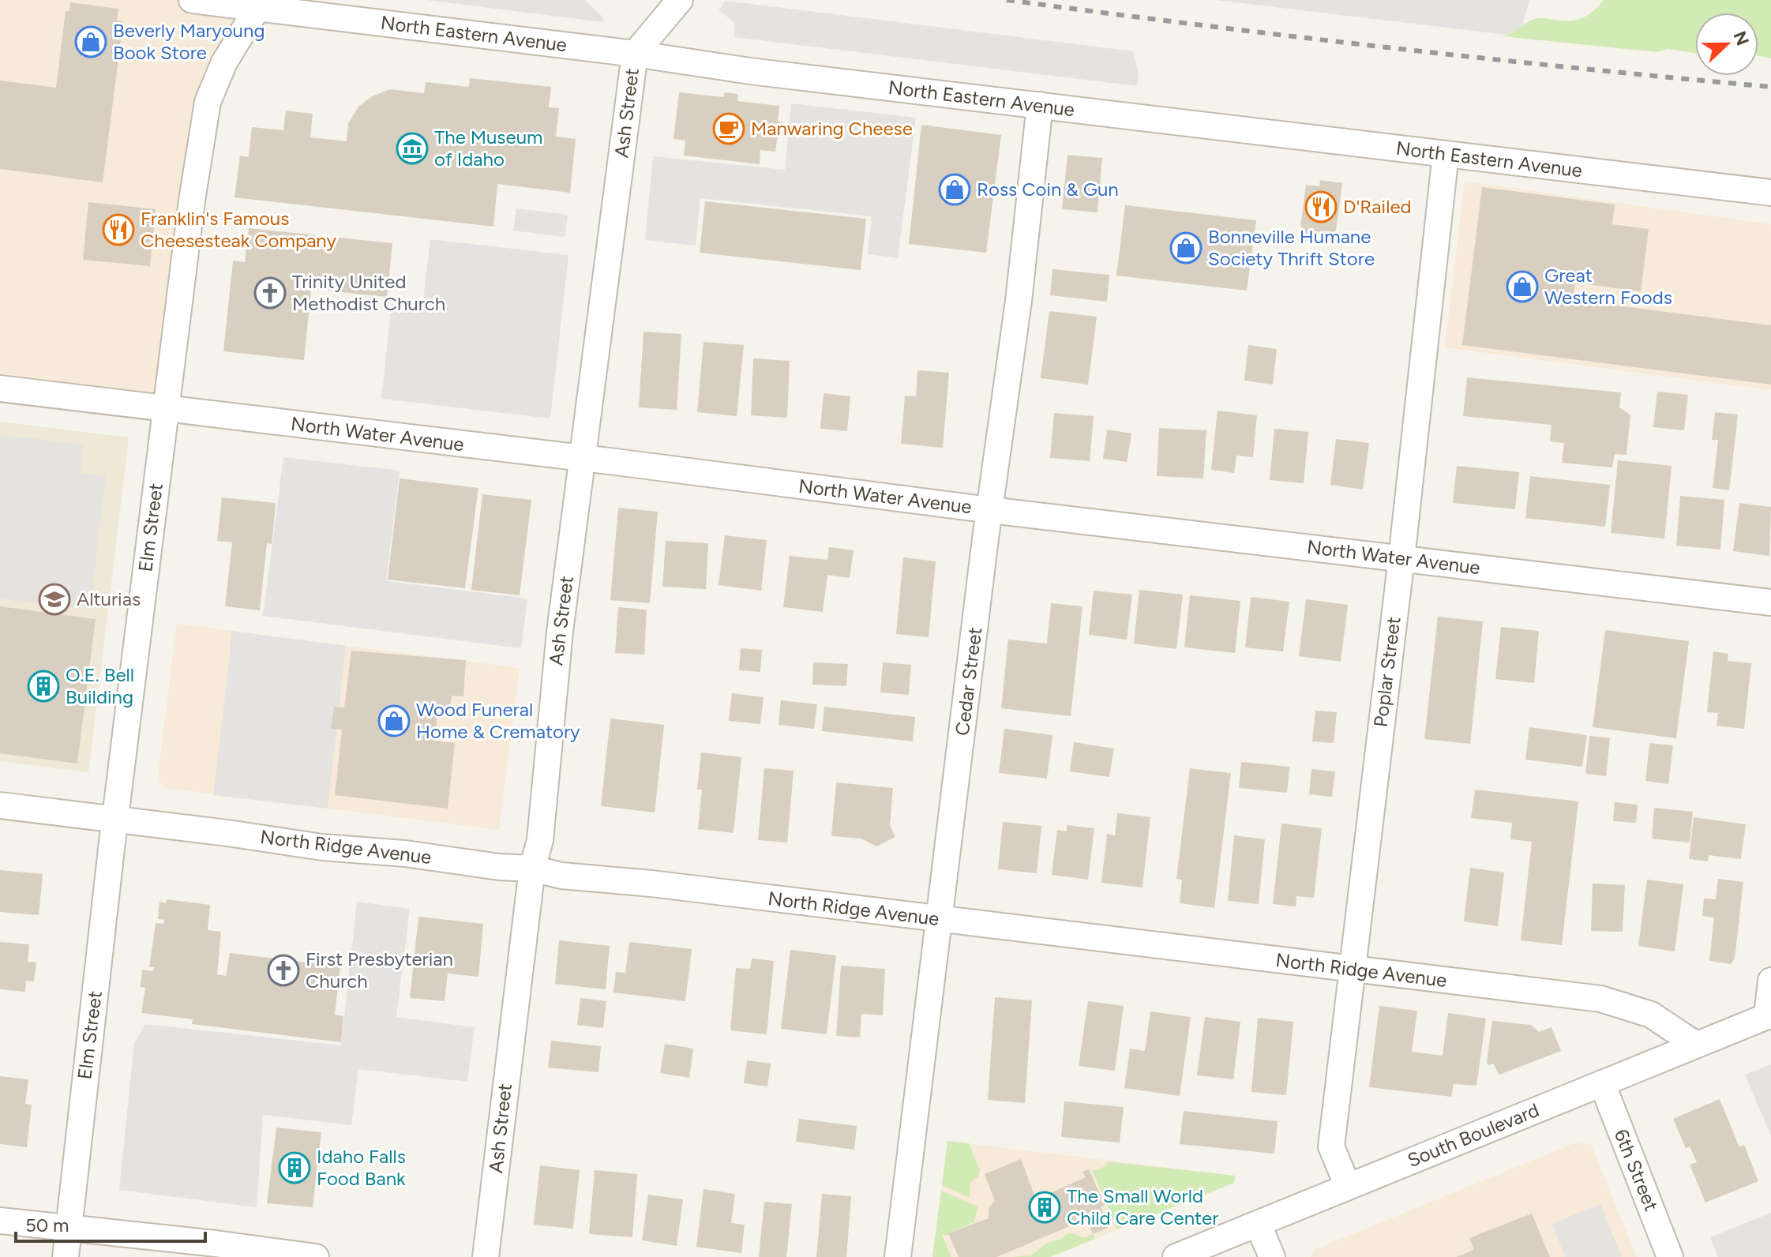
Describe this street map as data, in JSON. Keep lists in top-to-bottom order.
{
  "streets": {
    "street": [
      "North Eastern Avenue",
      "Ash Street",
      "North Water Avenue",
      "Elm Street",
      "Poplar Street",
      "Cedar Street",
      "North Ridge Avenue",
      "South Boulevard",
      "6th Street"
    ]
  },
  "crossings": [
    ["North Eastern Avenue", "Ash Street"],
    ["North Eastern Avenue", "Elm Street"],
    ["North Eastern Avenue", "Poplar Street"],
    ["North Eastern Avenue", "Cedar Street"],
    ["Ash Street", "North Water Avenue"],
    ["Ash Street", "North Ridge Avenue"],
    ["North Water Avenue", "Elm Street"],
    ["North Water Avenue", "Poplar Street"],
    ["North Water Avenue", "Cedar Street"],
    ["Elm Street", "North Ridge Avenue"],
    ["Poplar Street", "North Ridge Avenue"],
    ["Poplar Street", "South Boulevard"],
    ["Cedar Street", "North Ridge Avenue"],
    ["North Ridge Avenue", "South Boulevard"],
    ["South Boulevard", "6th Street"]
  ],
  "places": {
    "shop": [
      "Beverly Maryoung Book Store",
      "Ross Coin & Gun",
      "Bonneville Humane Society Thrift Store",
      "Great Western Foods",
      "Wood Funeral Home & Crematory"
    ],
    "cafe": ["Manwaring Cheese"],
    "museum": ["The Museum of Idaho"],
    "restaurant": ["D'Railed", "Franklin's Famous Cheesesteak Company"],
    "church": ["Trinity United Methodist Church", "First Presbyterian Church"],
    "school or university": ["Alturias"],
    "building": ["O.E. Bell Building", "Idaho Falls Food Bank", "The Small World Child Care Center"]
  },
  "scale_bar": "50 m",
  "north": "right"
}
